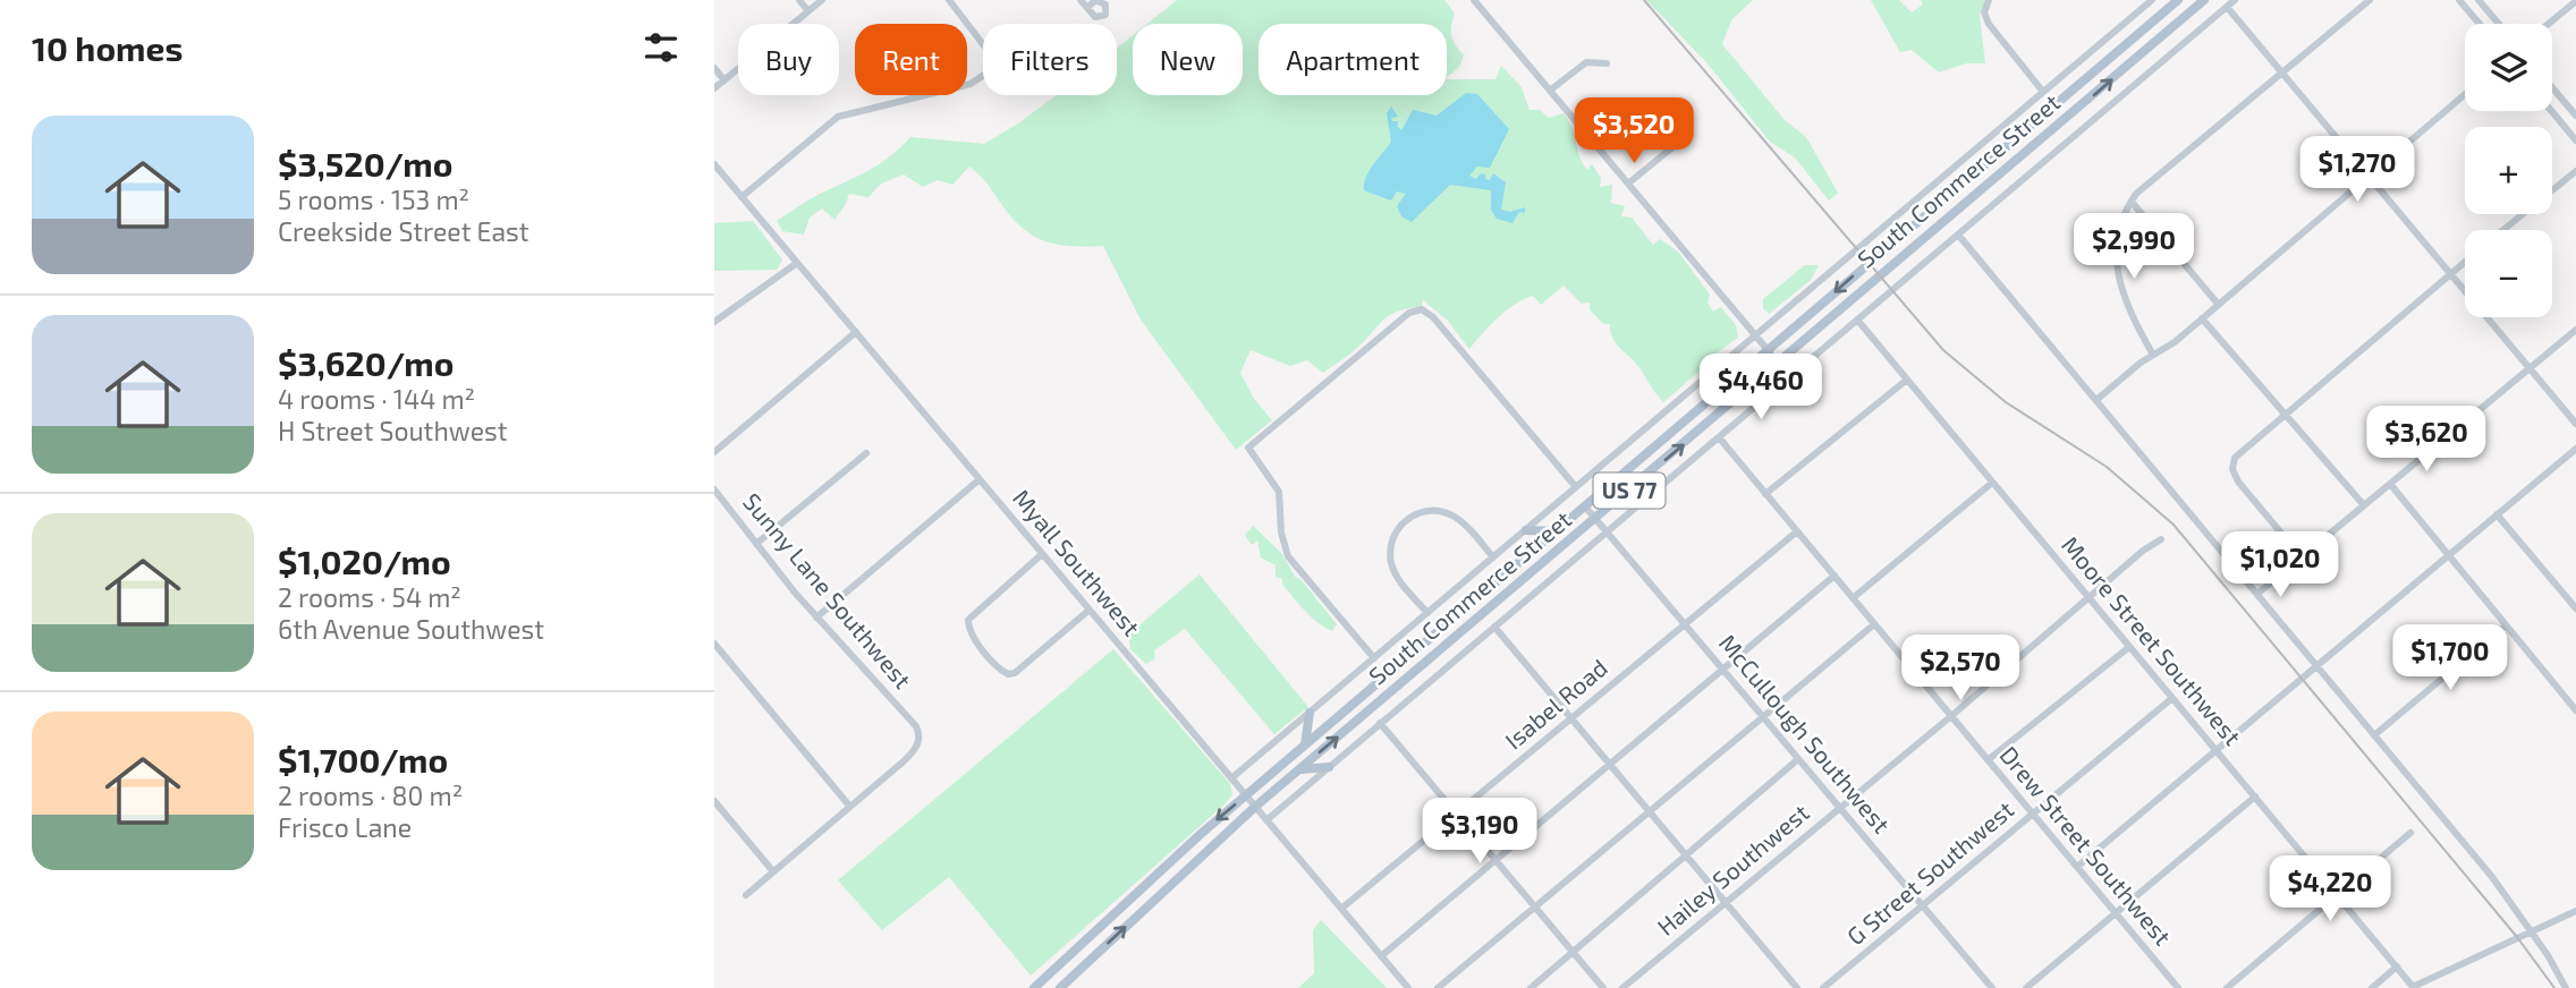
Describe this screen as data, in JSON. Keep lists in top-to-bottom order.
{
  "streets": {
    "main road": ["South Commerce Street", "US 77"],
    "street": [
      "Myall Southwest",
      "Sunny Lane Southwest",
      "Moore Street Southwest",
      "Isabel Road",
      "McCullough Southwest",
      "Drew Street Southwest",
      "Hailey Southwest",
      "G Street Southwest"
    ]
  },
  "crossings": [
    ["South Commerce Street", "Myall Southwest"],
    ["South Commerce Street", "McCullough Southwest"],
    ["Myall Southwest", "Isabel Road"],
    ["Moore Street Southwest", "Hailey Southwest"],
    ["Moore Street Southwest", "G Street Southwest"],
    ["Isabel Road", "McCullough Southwest"],
    ["Isabel Road", "Drew Street Southwest"],
    ["McCullough Southwest", "Hailey Southwest"],
    ["McCullough Southwest", "G Street Southwest"],
    ["Drew Street Southwest", "Hailey Southwest"],
    ["Drew Street Southwest", "G Street Southwest"]
  ],
  "page": {
    "heading": "10 homes",
    "map_buttons": ["+", "−"],
    "chip": [
      "Buy",
      "Rent",
      "Filters",
      "New",
      "Apartment"
    ],
    "list": [
      {
        "name": "$3,520/mo",
        "note": "5 rooms · 153 m² · Creekside Street East"
      },
      {
        "name": "$3,620/mo",
        "note": "4 rooms · 144 m² · H Street Southwest"
      },
      {
        "name": "$1,020/mo",
        "note": "2 rooms · 54 m² · 6th Avenue Southwest"
      },
      {
        "name": "$1,700/mo",
        "note": "2 rooms · 80 m² · Frisco Lane"
      }
    ],
    "price": [
      "$3,520",
      "$1,270",
      "$2,990",
      "$4,460",
      "$3,620",
      "$1,020",
      "$1,700",
      "$2,570",
      "$3,190",
      "$4,220"
    ]
  }
}
